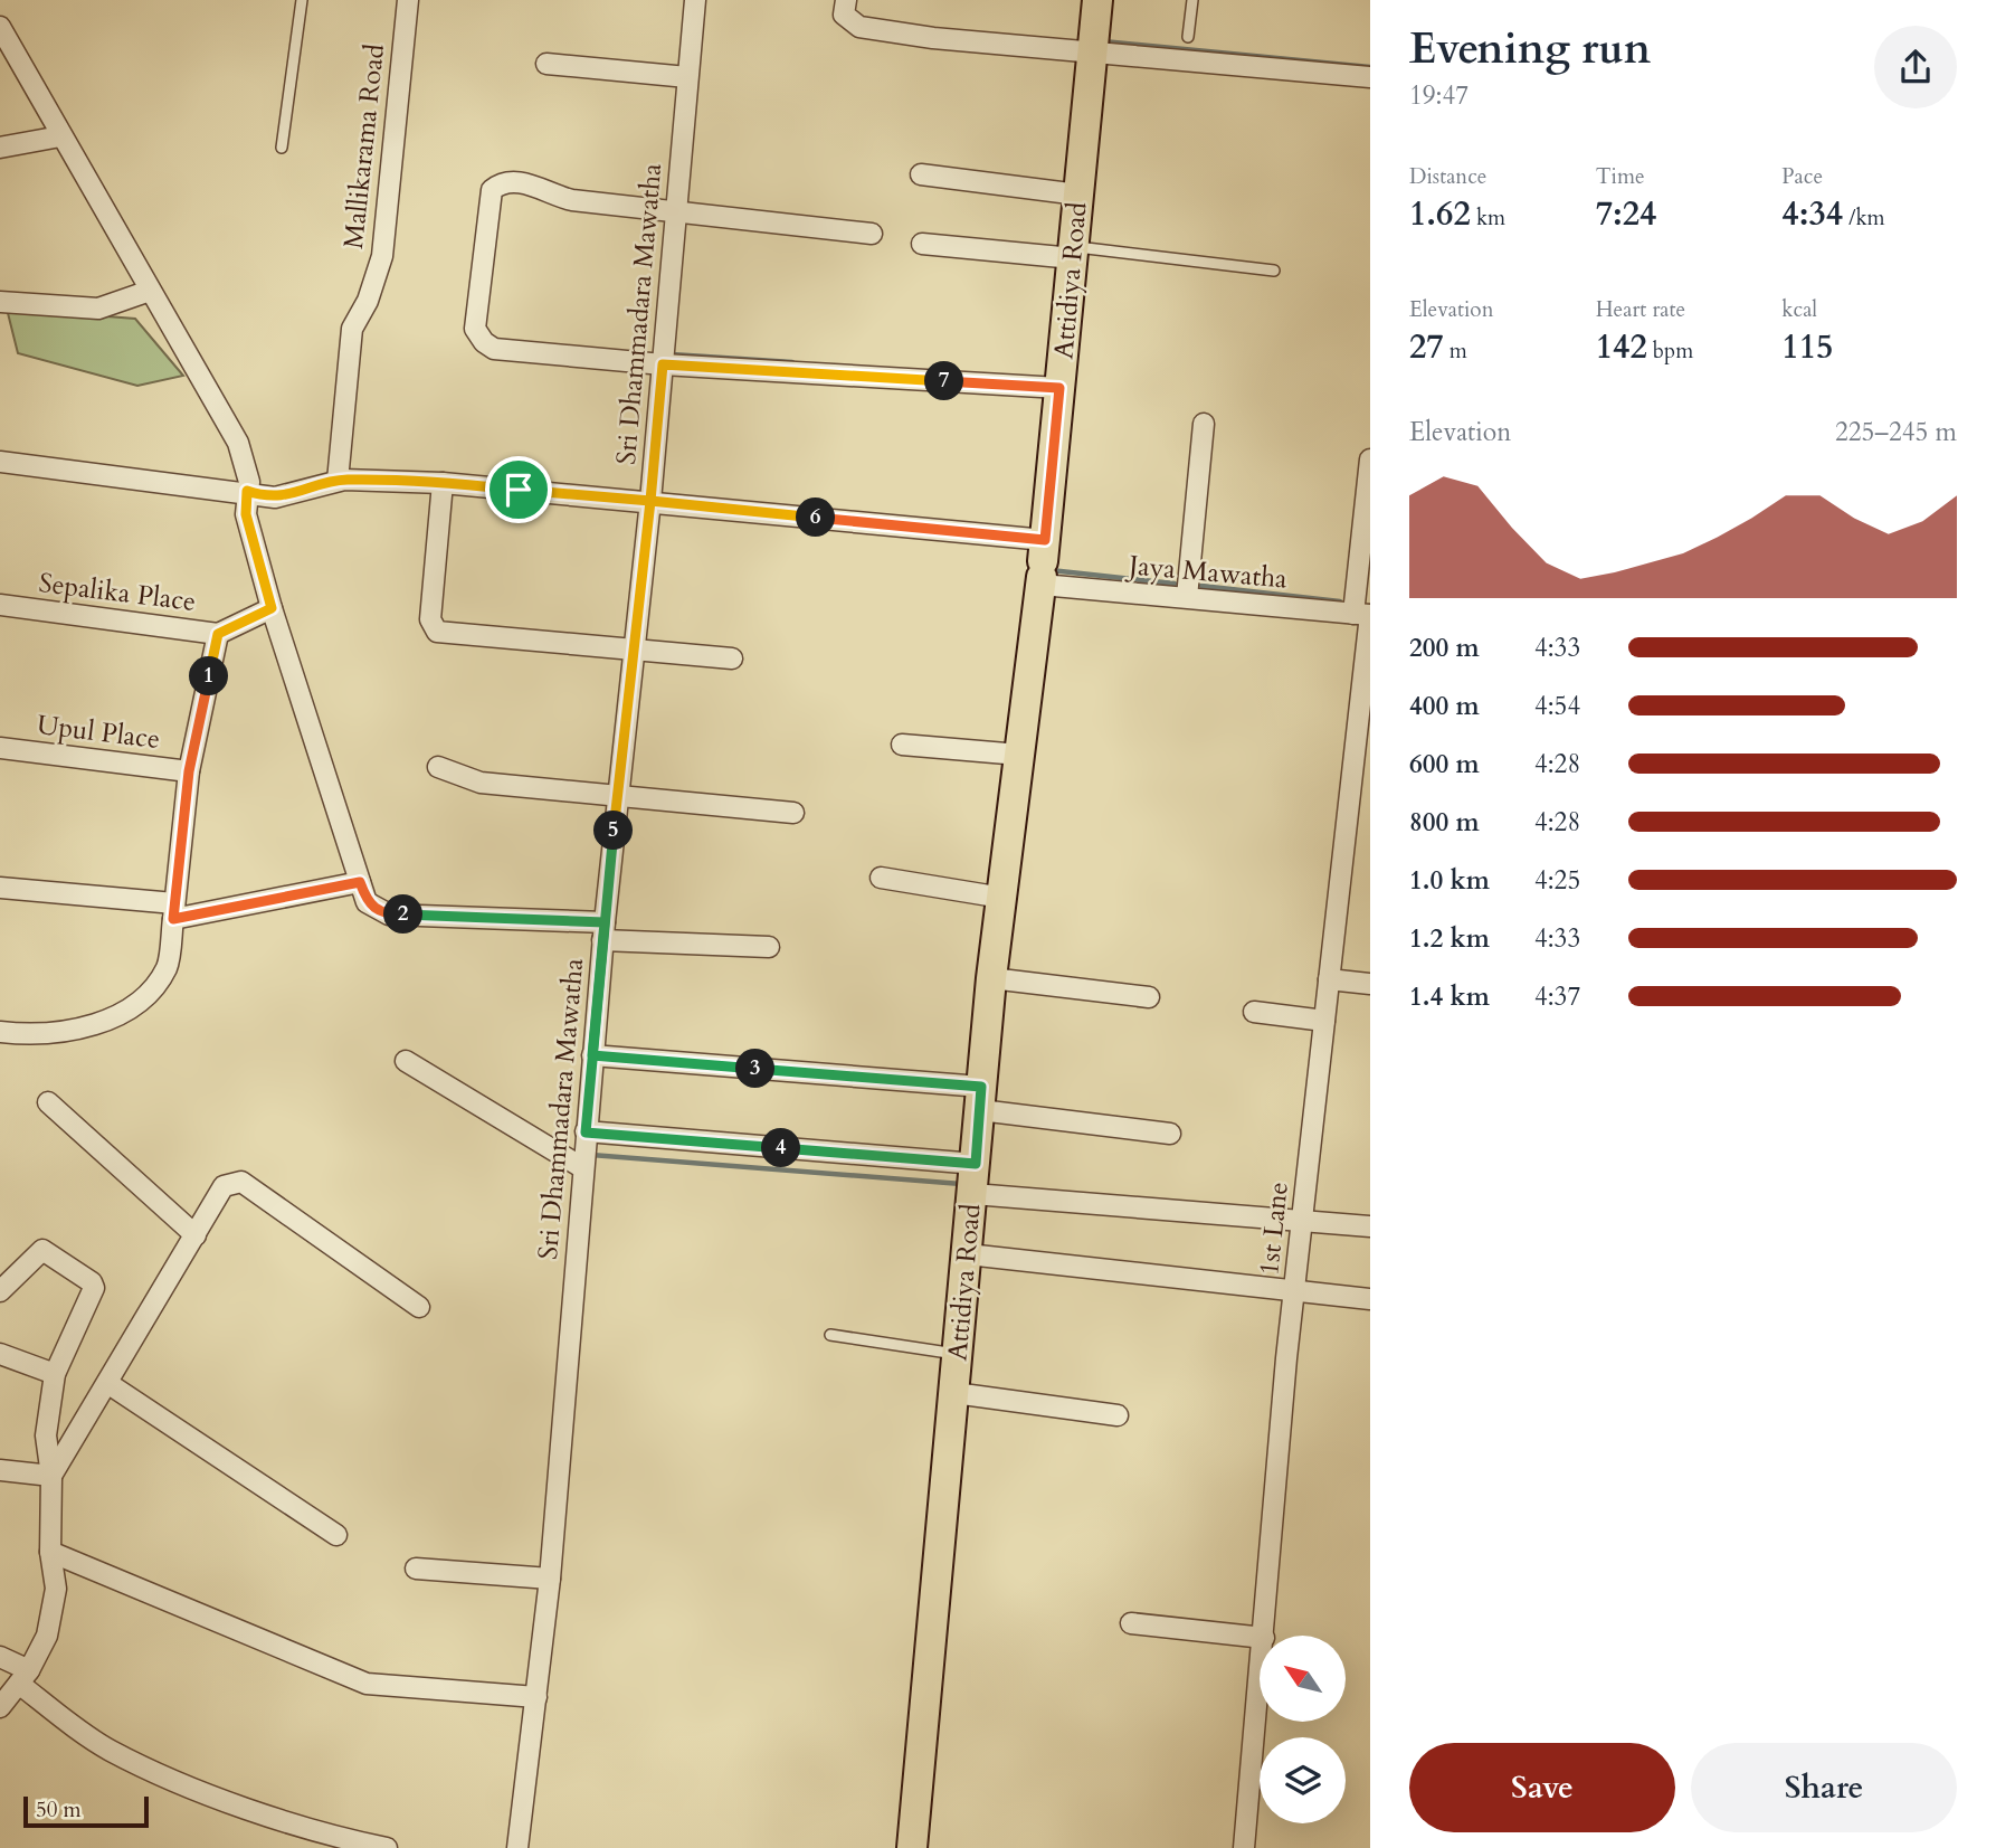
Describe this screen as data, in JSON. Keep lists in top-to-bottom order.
{
  "streets": {
    "main road": ["Attidiya Road"],
    "street": [
      "Mallikarama Road",
      "Sri Dhammadara Mawatha",
      "Jaya Mawatha",
      "Sepalika Place",
      "Upul Place",
      "1st Lane"
    ]
  },
  "crossings": [
    ["Attidiya Road", "Jaya Mawatha"],
    ["Jaya Mawatha", "1st Lane"],
    ["Sepalika Place", "Upul Place"]
  ],
  "scale_bar": "50 m",
  "north": "top left",
  "page": {
    "heading": ["Evening run", "19:47"],
    "stats": [
      ["Distance", "1.62 km"],
      ["Time", "7:24"],
      ["Pace", "4:34 /km"],
      ["Elevation", "27 m"],
      ["Heart rate", "142 bpm"],
      ["kcal", "115"]
    ],
    "pins": [
      "7",
      "6",
      "1",
      "5",
      "2",
      "3",
      "4"
    ],
    "chart": ["Elevation", "225–245 m"],
    "list": [
      {
        "name": "200 m",
        "note": "4:33"
      },
      {
        "name": "400 m",
        "note": "4:54"
      },
      {
        "name": "600 m",
        "note": "4:28"
      },
      {
        "name": "800 m",
        "note": "4:28"
      },
      {
        "name": "1.0 km",
        "note": "4:25"
      },
      {
        "name": "1.2 km",
        "note": "4:33"
      },
      {
        "name": "1.4 km",
        "note": "4:37"
      }
    ],
    "buttons": ["Save", "Share"],
    "scale": "50 m"
  }
}
